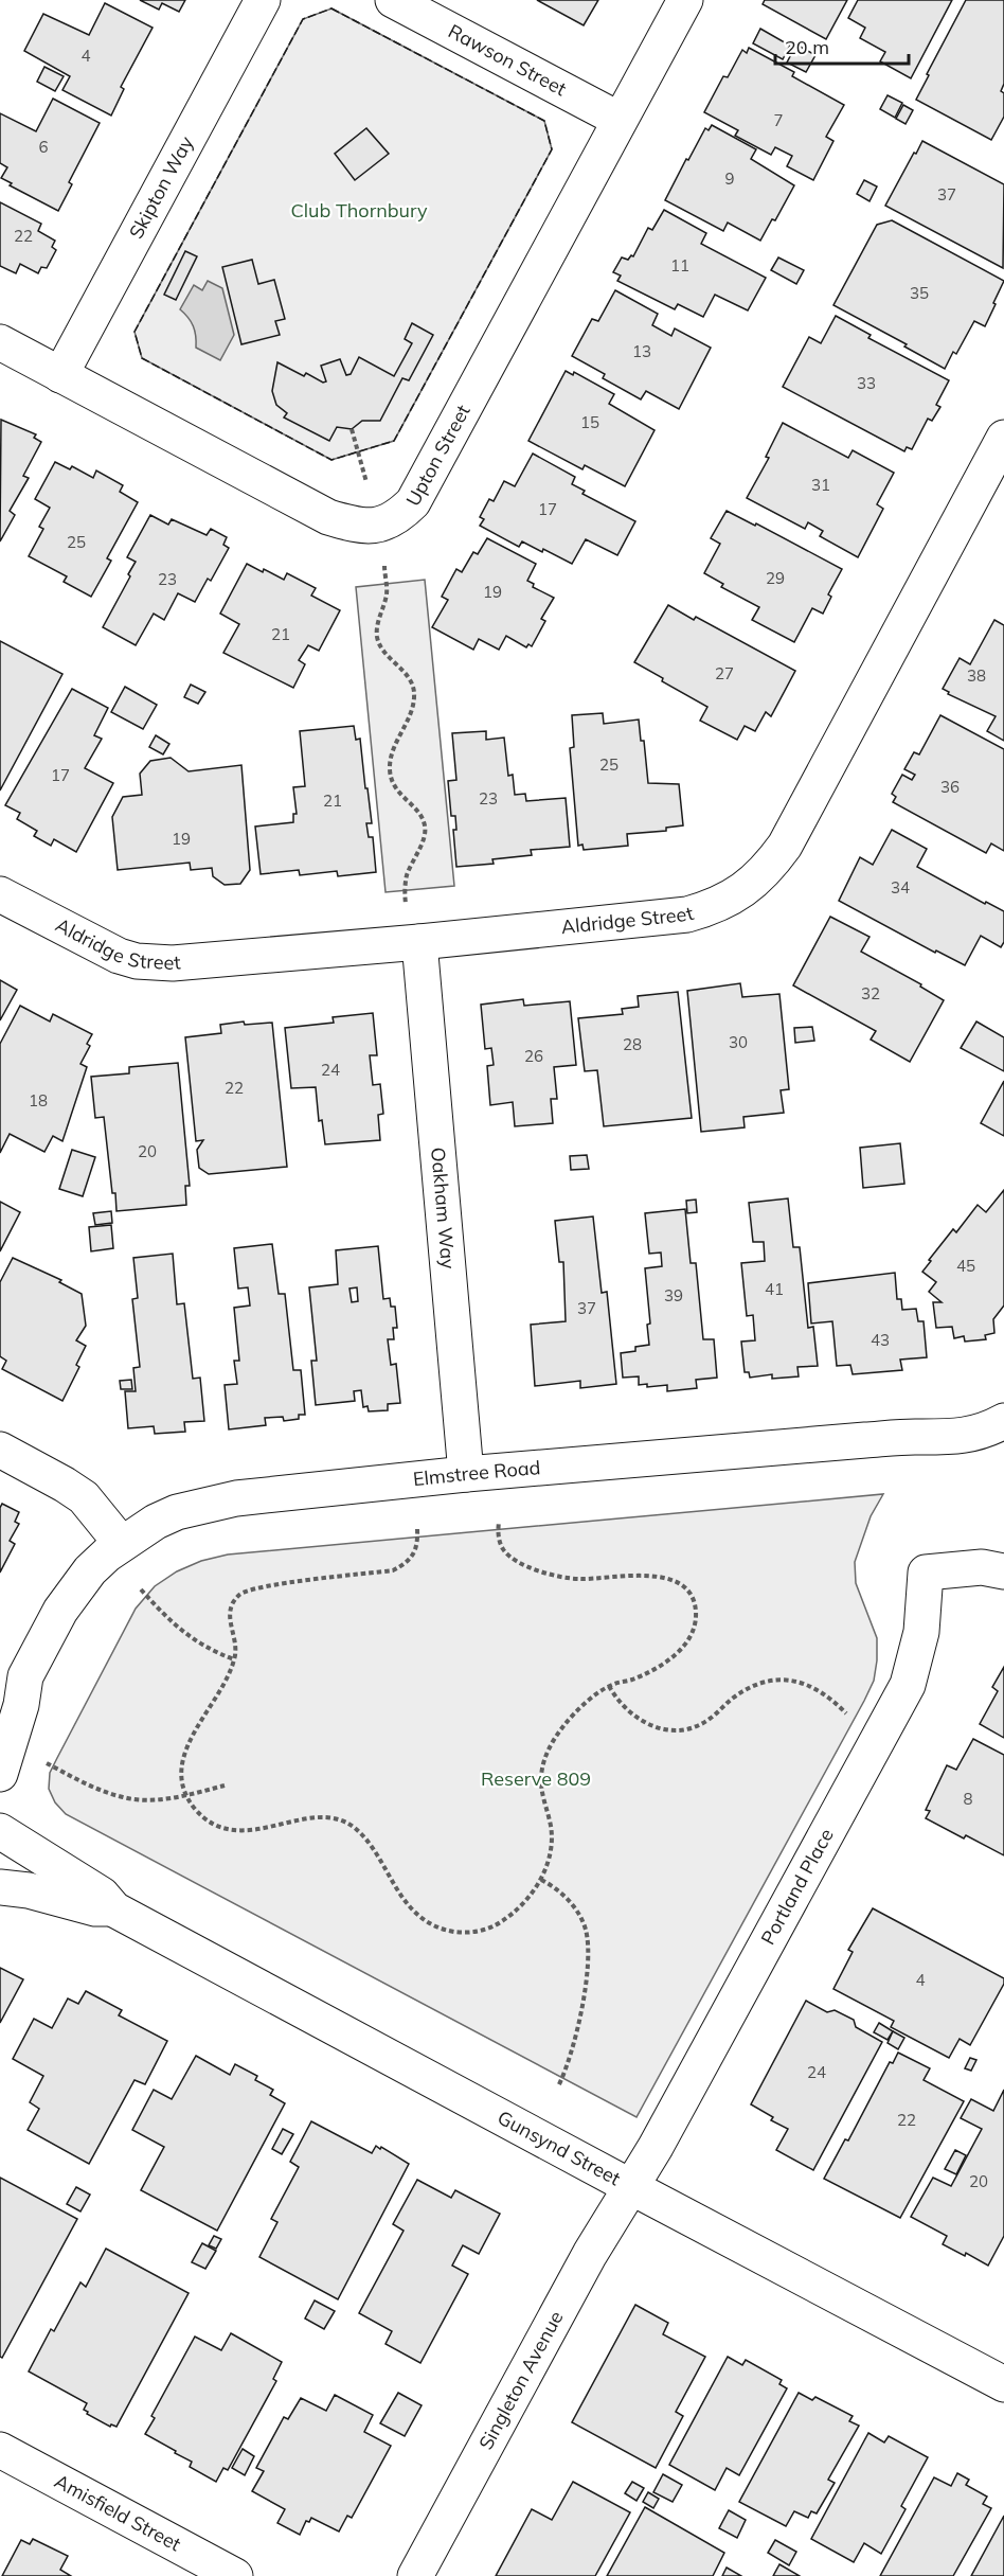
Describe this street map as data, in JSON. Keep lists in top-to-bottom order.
{
  "streets": {
    "street": [
      "Rawson Street",
      "Skipton Way",
      "Upton Street",
      "Aldridge Street",
      "Oakham Way",
      "Elmstree Road",
      "Portland Place",
      "Gunsynd Street",
      "Singleton Avenue",
      "Amisfield Street"
    ]
  },
  "crossings": [
    ["Rawson Street", "Upton Street"],
    ["Skipton Way", "Upton Street"],
    ["Aldridge Street", "Oakham Way"],
    ["Oakham Way", "Elmstree Road"],
    ["Portland Place", "Gunsynd Street"],
    ["Portland Place", "Singleton Avenue"],
    ["Gunsynd Street", "Singleton Avenue"]
  ],
  "parks": ["Club Thornbury", "Reserve 809"],
  "house_numbers": [
    "4",
    "7",
    "6",
    "9",
    "37",
    "22",
    "11",
    "35",
    "13",
    "33",
    "15",
    "31",
    "17",
    "25",
    "29",
    "23",
    "19",
    "21",
    "27",
    "38",
    "25",
    "17",
    "36",
    "23",
    "21",
    "19",
    "34",
    "32",
    "30",
    "28",
    "26",
    "24",
    "22",
    "18",
    "20",
    "45",
    "41",
    "39",
    "37",
    "43",
    "8",
    "4",
    "24",
    "22",
    "20"
  ],
  "scale_bar": "20 m"
}
